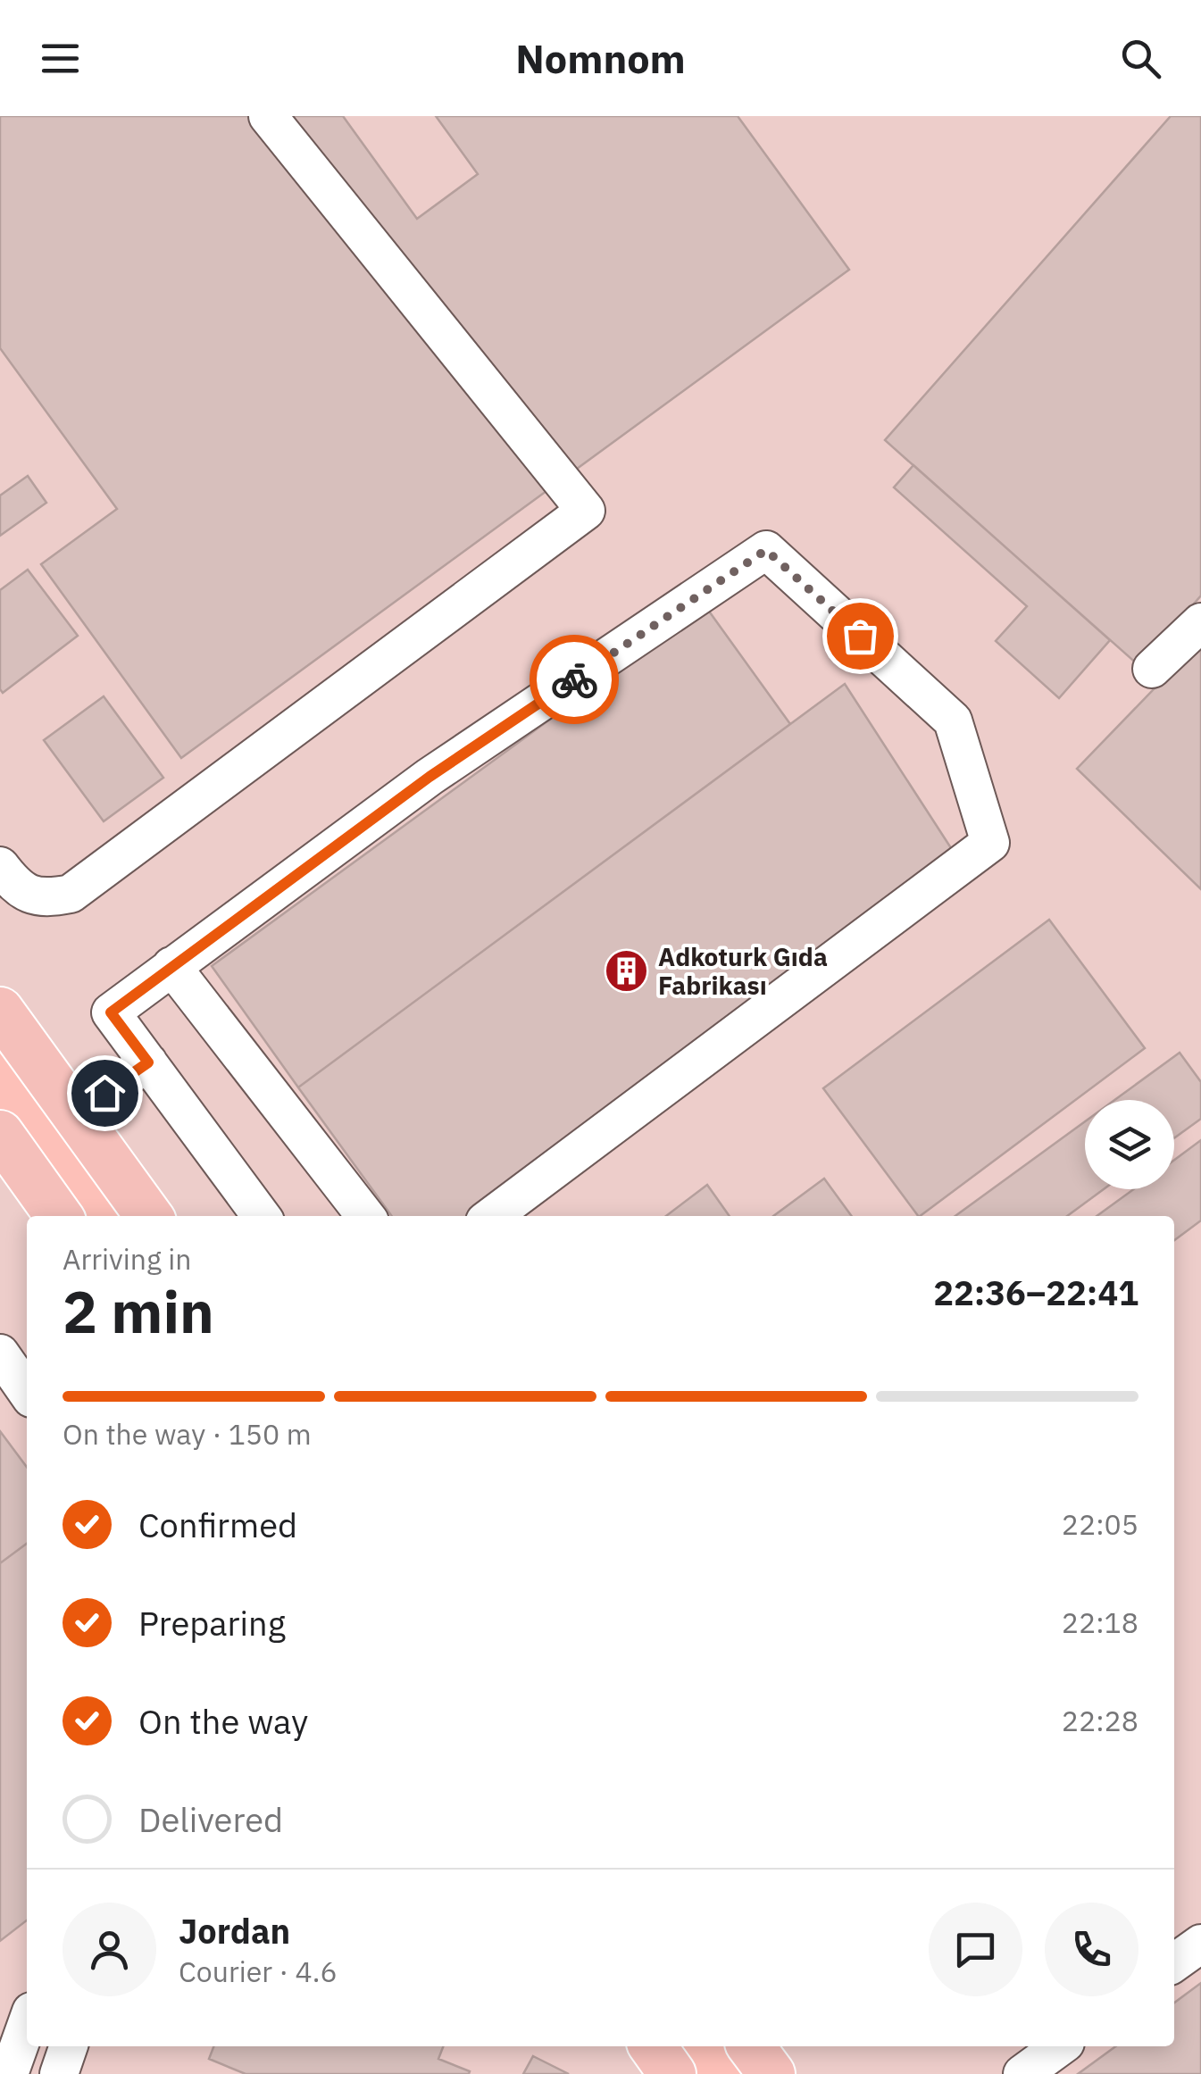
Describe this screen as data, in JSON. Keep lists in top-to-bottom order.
{
  "places": {
    "building": ["Adkoturk Gıda Fabrikası"]
  },
  "page": {
    "header": "Nomnom",
    "heading": ["2 min", "Arriving in", "22:36–22:41"],
    "panel": ["Jordan", "Courier · 4.6"],
    "bar": "On the way · 150 m",
    "list": [
      ["Confirmed", "22:05"],
      ["Preparing", "22:18"],
      ["On the way", "22:28"],
      "Delivered"
    ]
  }
}
